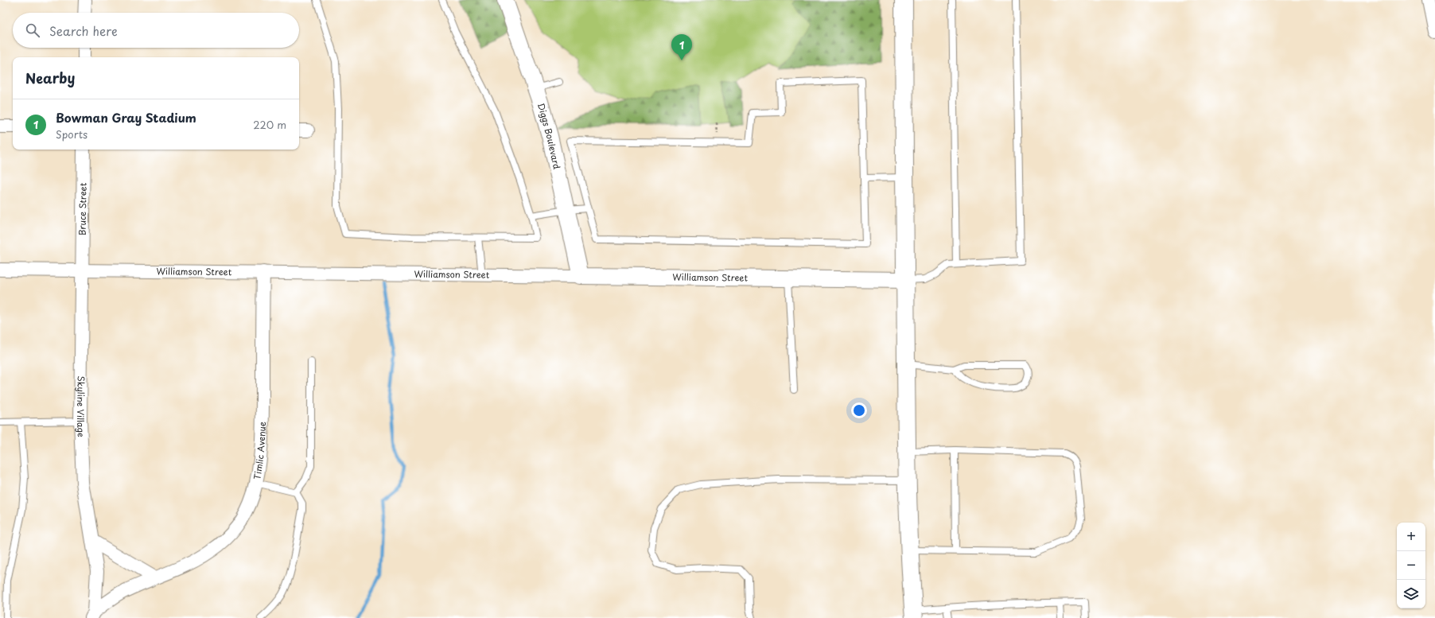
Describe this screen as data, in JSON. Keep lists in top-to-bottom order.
{
  "streets": {
    "street": [
      "Diggs Boulevard",
      "Bruce Street",
      "Williamson Street",
      "Skyline Village",
      "Timlic Avenue"
    ]
  },
  "crossings": [
    ["Diggs Boulevard", "Williamson Street"],
    ["Bruce Street", "Williamson Street"],
    ["Bruce Street", "Skyline Village"],
    ["Williamson Street", "Skyline Village"],
    ["Williamson Street", "Timlic Avenue"],
    ["Skyline Village", "Timlic Avenue"]
  ],
  "page": {
    "search": "Search here",
    "pins": "1",
    "heading": "Nearby",
    "list": [
      {
        "mark": "1",
        "name": "Bowman Gray Stadium",
        "note": "Sports",
        "value": "220 m"
      }
    ],
    "map_buttons": ["+", "−"]
  }
}
